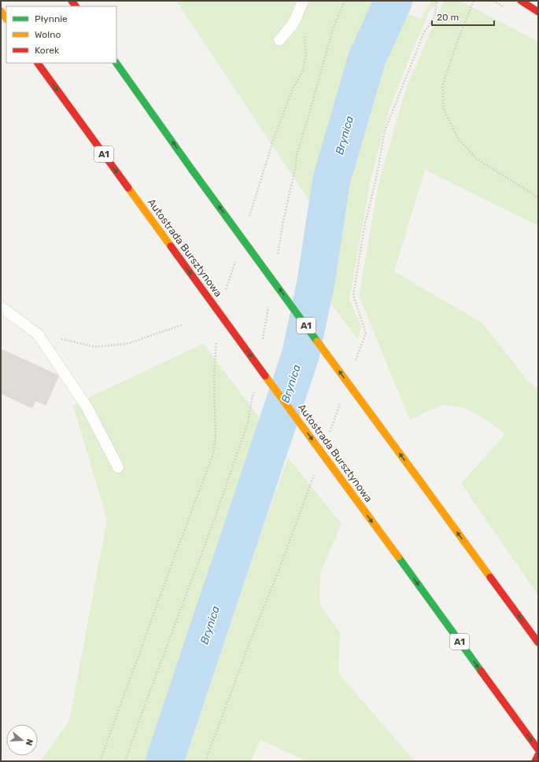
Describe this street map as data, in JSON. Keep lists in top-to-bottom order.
{
  "streets": {
    "main road": ["A1", "Autostrada Bursztynowa"]
  },
  "water": ["Brynica"],
  "legend": ["Płynnie", "Wolno", "Korek"],
  "scale_bar": "20 m",
  "north": "right"
}
